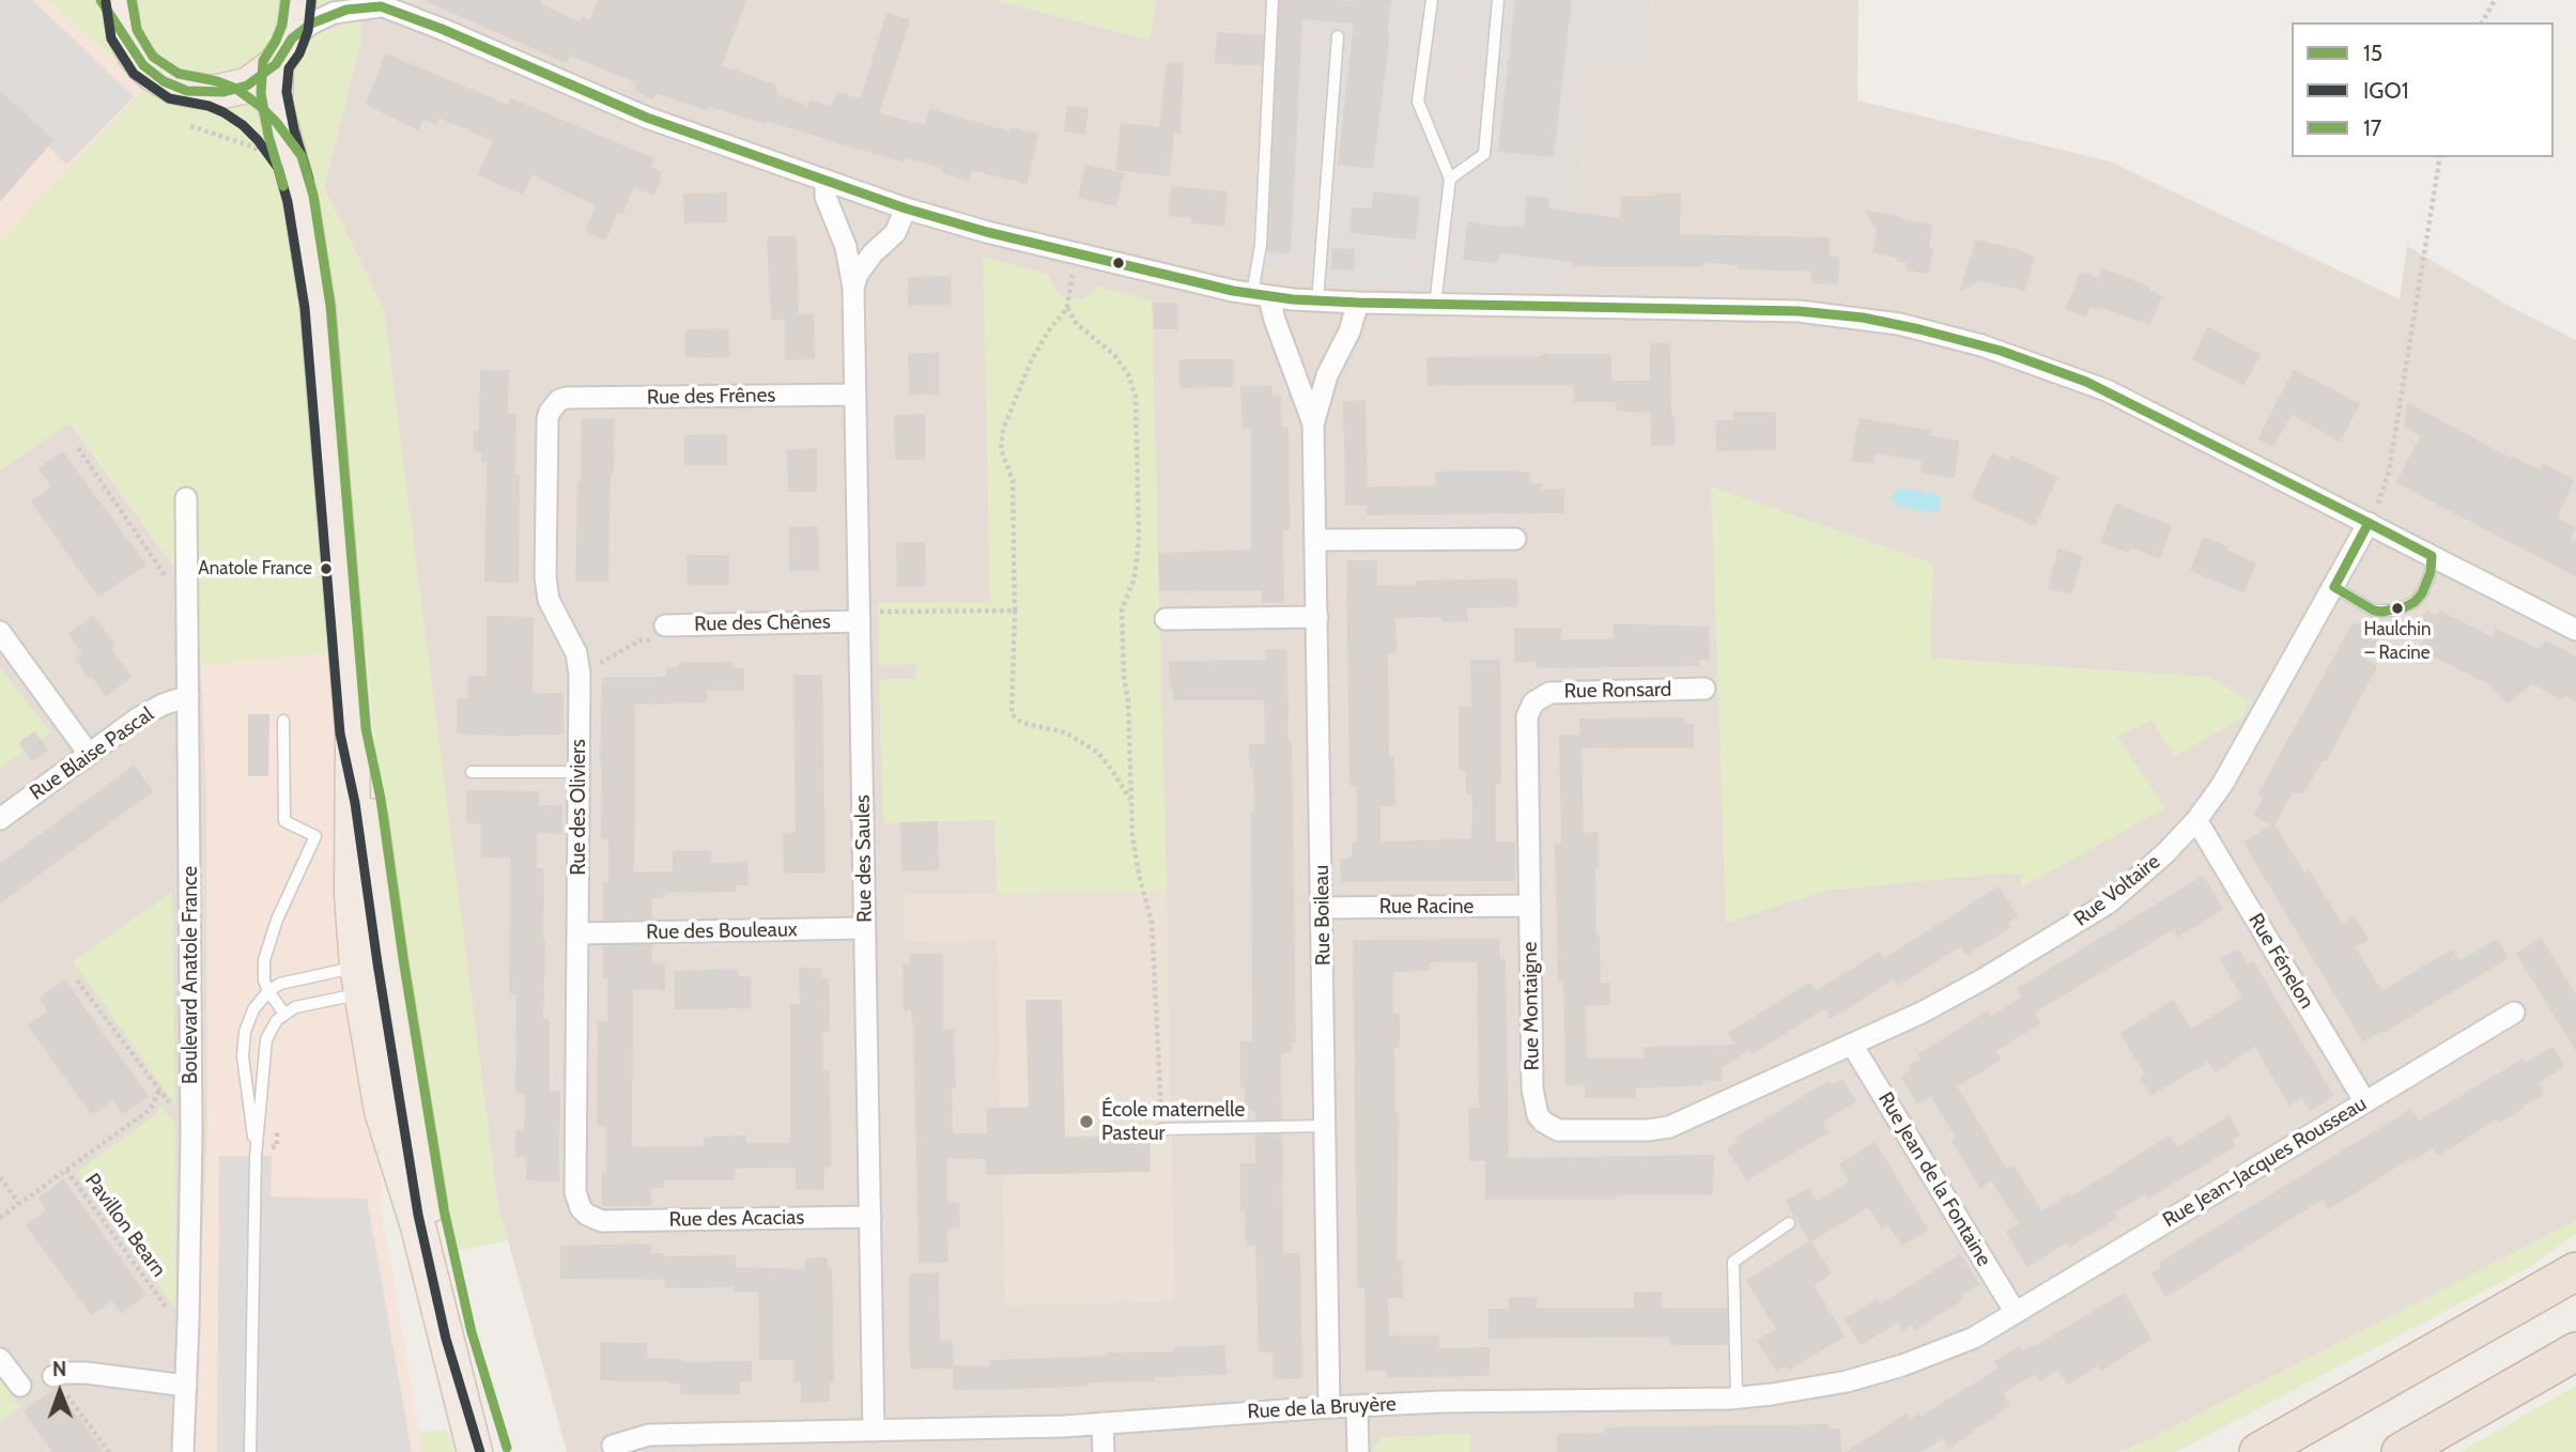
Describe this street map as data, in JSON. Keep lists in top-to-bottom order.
{
  "streets": {
    "street": [
      "Rue des Frênes",
      "Rue des Chênes",
      "Rue Ronsard",
      "Rue Blaise Pascal",
      "Rue des Oliviers",
      "Rue des Saules",
      "Rue Voltaire",
      "Rue Racine",
      "Rue Boileau",
      "Rue des Bouleaux",
      "Rue Fénelon",
      "Boulevard Anatole France",
      "Rue Montaigne",
      "Rue Jean-Jacques Rousseau",
      "Rue Jean de la Fontaine",
      "Rue des Acacias",
      "Rue de la Bruyère"
    ],
    "path": ["Pavillon Bearn"]
  },
  "crossings": [
    ["Rue des Frênes", "Rue des Oliviers"],
    ["Rue des Frênes", "Rue des Saules"],
    ["Rue des Chênes", "Rue des Saules"],
    ["Rue Ronsard", "Rue Montaigne"],
    ["Rue Blaise Pascal", "Boulevard Anatole France"],
    ["Rue des Oliviers", "Rue des Bouleaux"],
    ["Rue des Oliviers", "Rue des Acacias"],
    ["Rue des Saules", "Rue des Bouleaux"],
    ["Rue des Saules", "Rue des Acacias"],
    ["Rue des Saules", "Rue de la Bruyère"],
    ["Rue Voltaire", "Rue Fénelon"],
    ["Rue Voltaire", "Rue Montaigne"],
    ["Rue Voltaire", "Rue Jean de la Fontaine"],
    ["Rue Racine", "Rue Boileau"],
    ["Rue Racine", "Rue Montaigne"],
    ["Rue Boileau", "Rue de la Bruyère"],
    ["Rue Fénelon", "Rue Jean-Jacques Rousseau"],
    ["Boulevard Anatole France", "Pavillon Bearn"],
    ["Rue Jean-Jacques Rousseau", "Rue Jean de la Fontaine"],
    ["Rue Jean-Jacques Rousseau", "Rue de la Bruyère"],
    ["Rue Jean de la Fontaine", "Rue de la Bruyère"]
  ],
  "places": ["Anatole France", "Haulchin – Racine", "École maternelle Pasteur"],
  "lines": ["transit line 15", "transit line 17", "transit line IGO1"],
  "legend": ["15", "IGO1", "17"],
  "north": "top"
}
